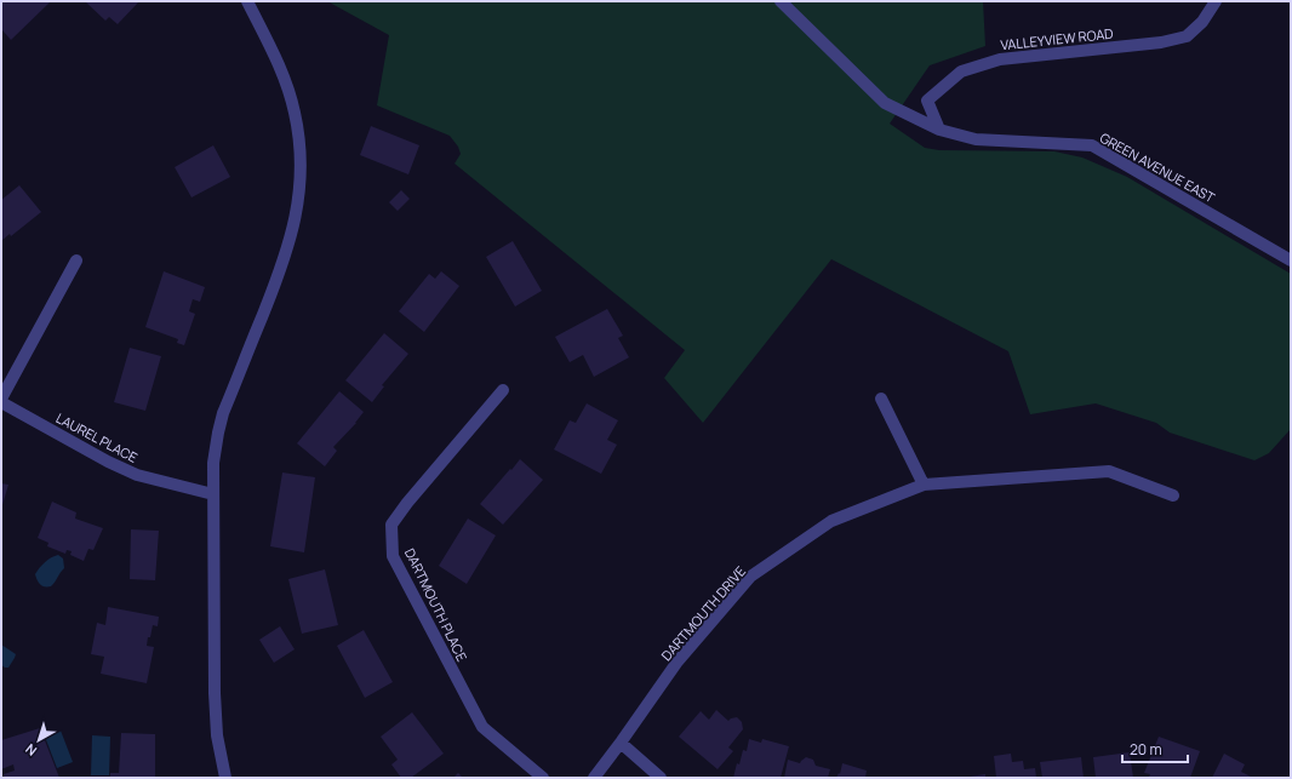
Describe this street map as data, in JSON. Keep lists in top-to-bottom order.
{
  "streets": {
    "street": [
      "VALLEYVIEW ROAD",
      "GREEN AVENUE EAST",
      "LAUREL PLACE",
      "DARTMOUTH PLACE",
      "DARTMOUTH DRIVE"
    ]
  },
  "crossings": [
    ["VALLEYVIEW ROAD", "GREEN AVENUE EAST"]
  ],
  "scale_bar": "20 m",
  "north": "bottom left"
}
